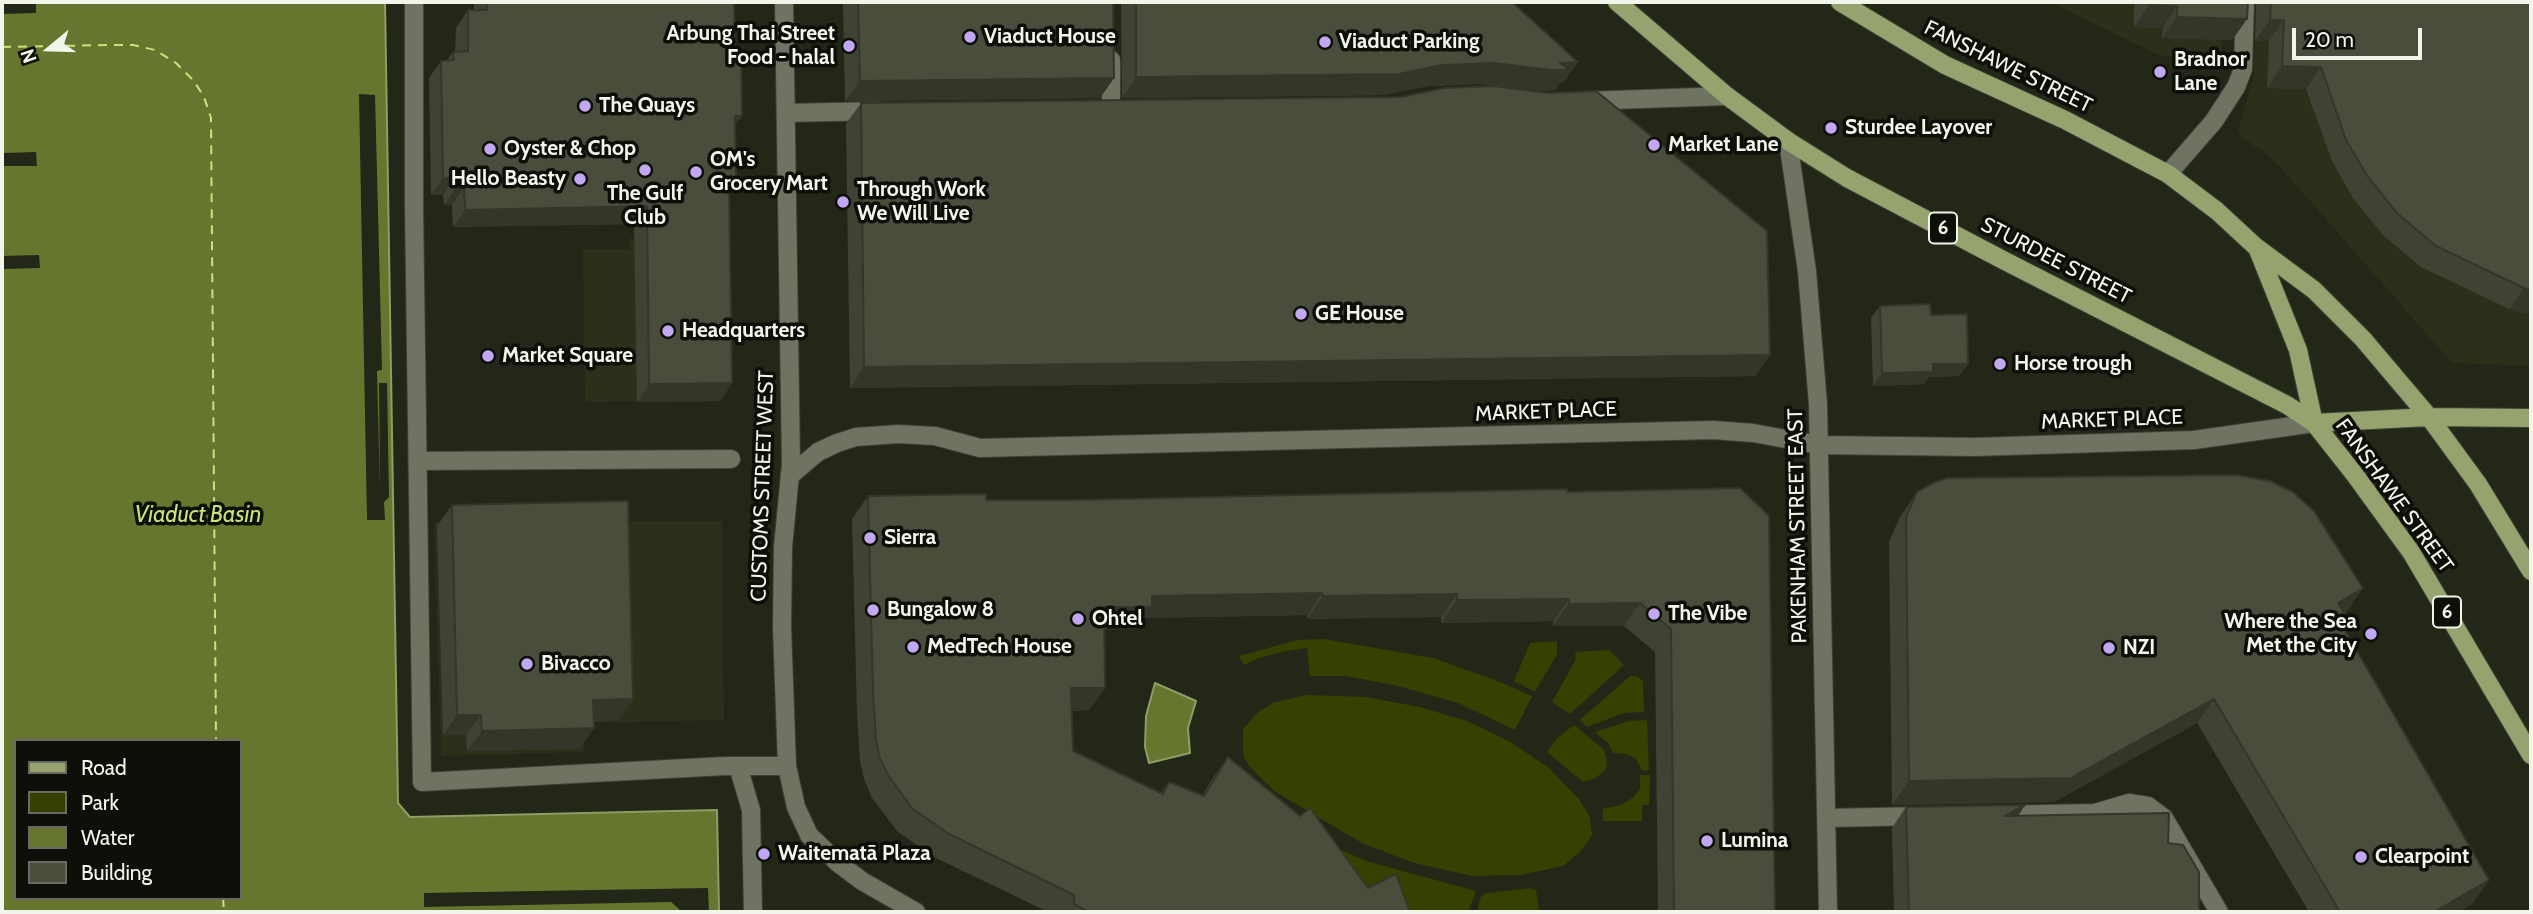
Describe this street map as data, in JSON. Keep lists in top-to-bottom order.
{
  "streets": {
    "main road": ["FANSHAWE STREET", "6", "STURDEE STREET"],
    "street": ["MARKET PLACE", "CUSTOMS STREET WEST", "PAKENHAM STREET EAST"]
  },
  "crossings": [
    ["FANSHAWE STREET", "STURDEE STREET"],
    ["FANSHAWE STREET", "MARKET PLACE"],
    ["STURDEE STREET", "MARKET PLACE"],
    ["STURDEE STREET", "PAKENHAM STREET EAST"],
    ["MARKET PLACE", "CUSTOMS STREET WEST"],
    ["MARKET PLACE", "PAKENHAM STREET EAST"]
  ],
  "water": ["Viaduct Basin"],
  "places": [
    "Viaduct House",
    "Viaduct Parking",
    "Arbung Thai Street Food - halal",
    "Bradnor Lane",
    "The Quays",
    "Sturdee Layover",
    "Market Lane",
    "Oyster & Chop",
    "The Gulf Club",
    "OM's Grocery Mart",
    "Hello Beasty",
    "Through Work We Will Live",
    "GE House",
    "Headquarters",
    "Market Square",
    "Horse trough",
    "Sierra",
    "Bungalow 8",
    "The Vibe",
    "Ohtel",
    "Where the Sea Met the City",
    "MedTech House",
    "NZI",
    "Bivacco",
    "Lumina",
    "Waitematā Plaza",
    "Clearpoint"
  ],
  "legend": [
    "Road",
    "Park",
    "Water",
    "Building"
  ],
  "scale_bar": "20 m",
  "north": "left"
}
